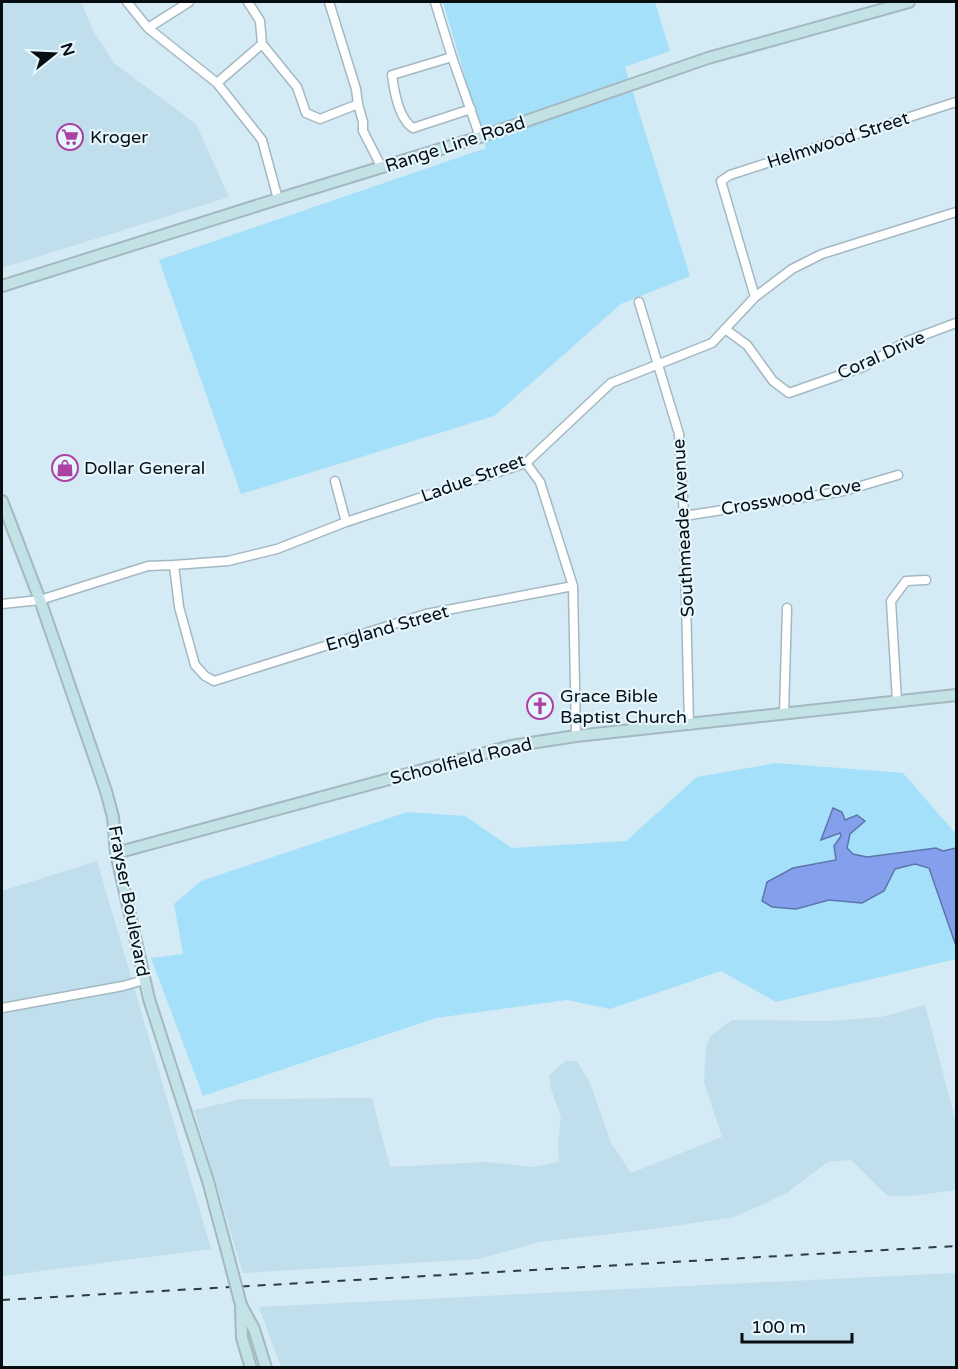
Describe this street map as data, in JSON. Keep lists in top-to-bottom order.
{
  "streets": {
    "main road": ["Range Line Road", "Schoolfield Road", "Frayser Boulevard"],
    "street": [
      "Helmwood Street",
      "Coral Drive",
      "Ladue Street",
      "Crosswood Cove",
      "Southmeade Avenue",
      "England Street"
    ]
  },
  "crossings": [
    ["Helmwood Street", "Ladue Street"],
    ["Coral Drive", "Ladue Street"],
    ["Ladue Street", "Southmeade Avenue"],
    ["Ladue Street", "England Street"],
    ["Ladue Street", "Frayser Boulevard"],
    ["Crosswood Cove", "Southmeade Avenue"],
    ["Southmeade Avenue", "Schoolfield Road"],
    ["Schoolfield Road", "Frayser Boulevard"]
  ],
  "places": {
    "supermarket": ["Kroger"],
    "shop": ["Dollar General"],
    "church": ["Grace Bible Baptist Church"]
  },
  "scale_bar": "100 m",
  "north": "right"
}
